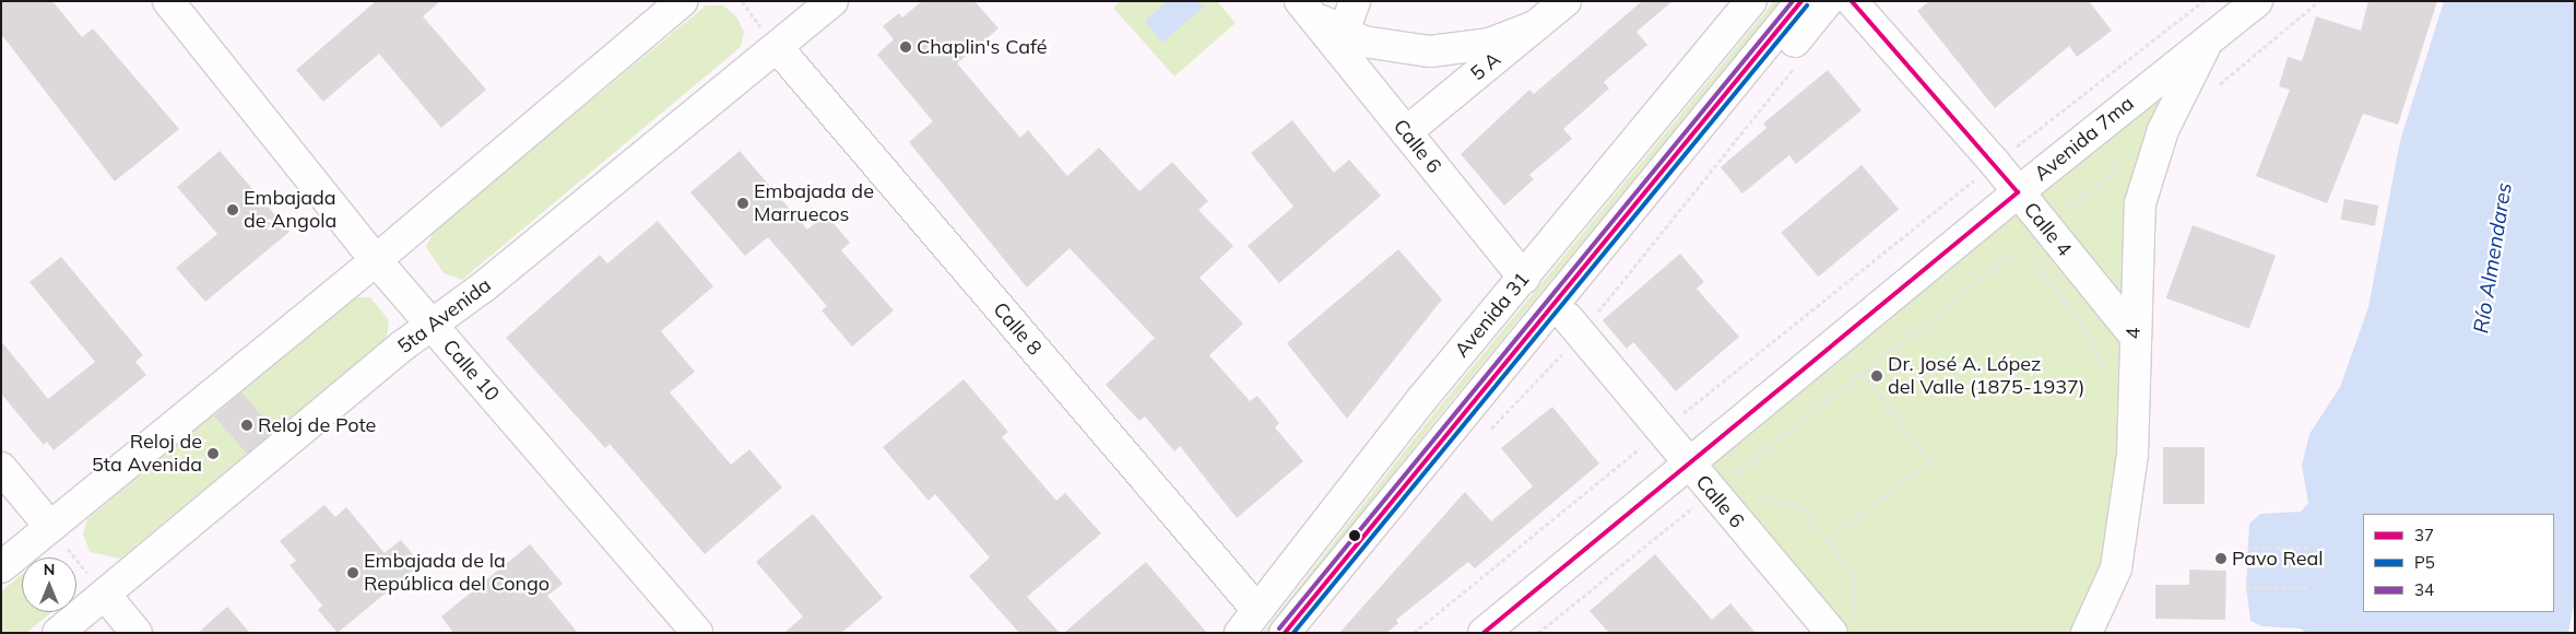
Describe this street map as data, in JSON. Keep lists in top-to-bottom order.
{
  "streets": {
    "main road": [
      "5 A",
      "Avenida 7ma",
      "Calle 6",
      "Calle 4",
      "Avenida 31",
      "5ta Avenida",
      "Calle 8",
      "4",
      "Calle 10"
    ]
  },
  "crossings": [
    ["5 A", "Calle 6"],
    ["Avenida 7ma", "Calle 6"],
    ["Avenida 7ma", "Calle 4"],
    ["Avenida 7ma", "4"],
    ["Calle 6", "Avenida 31"],
    ["Calle 4", "4"],
    ["Avenida 31", "Calle 8"],
    ["5ta Avenida", "Calle 8"],
    ["5ta Avenida", "Calle 10"]
  ],
  "water": ["Río Almendares"],
  "places": [
    "Chaplin's Café",
    "Embajada de Marruecos",
    "Embajada de Angola",
    "Dr. José A. López del Valle (1875-1937)",
    "Reloj de Pote",
    "Reloj de 5ta Avenida",
    "Pavo Real",
    "Embajada de la República del Congo"
  ],
  "lines": ["transit line 37", "transit line 34", "transit line P5"],
  "legend": ["37", "P5", "34"],
  "north": "top"
}
